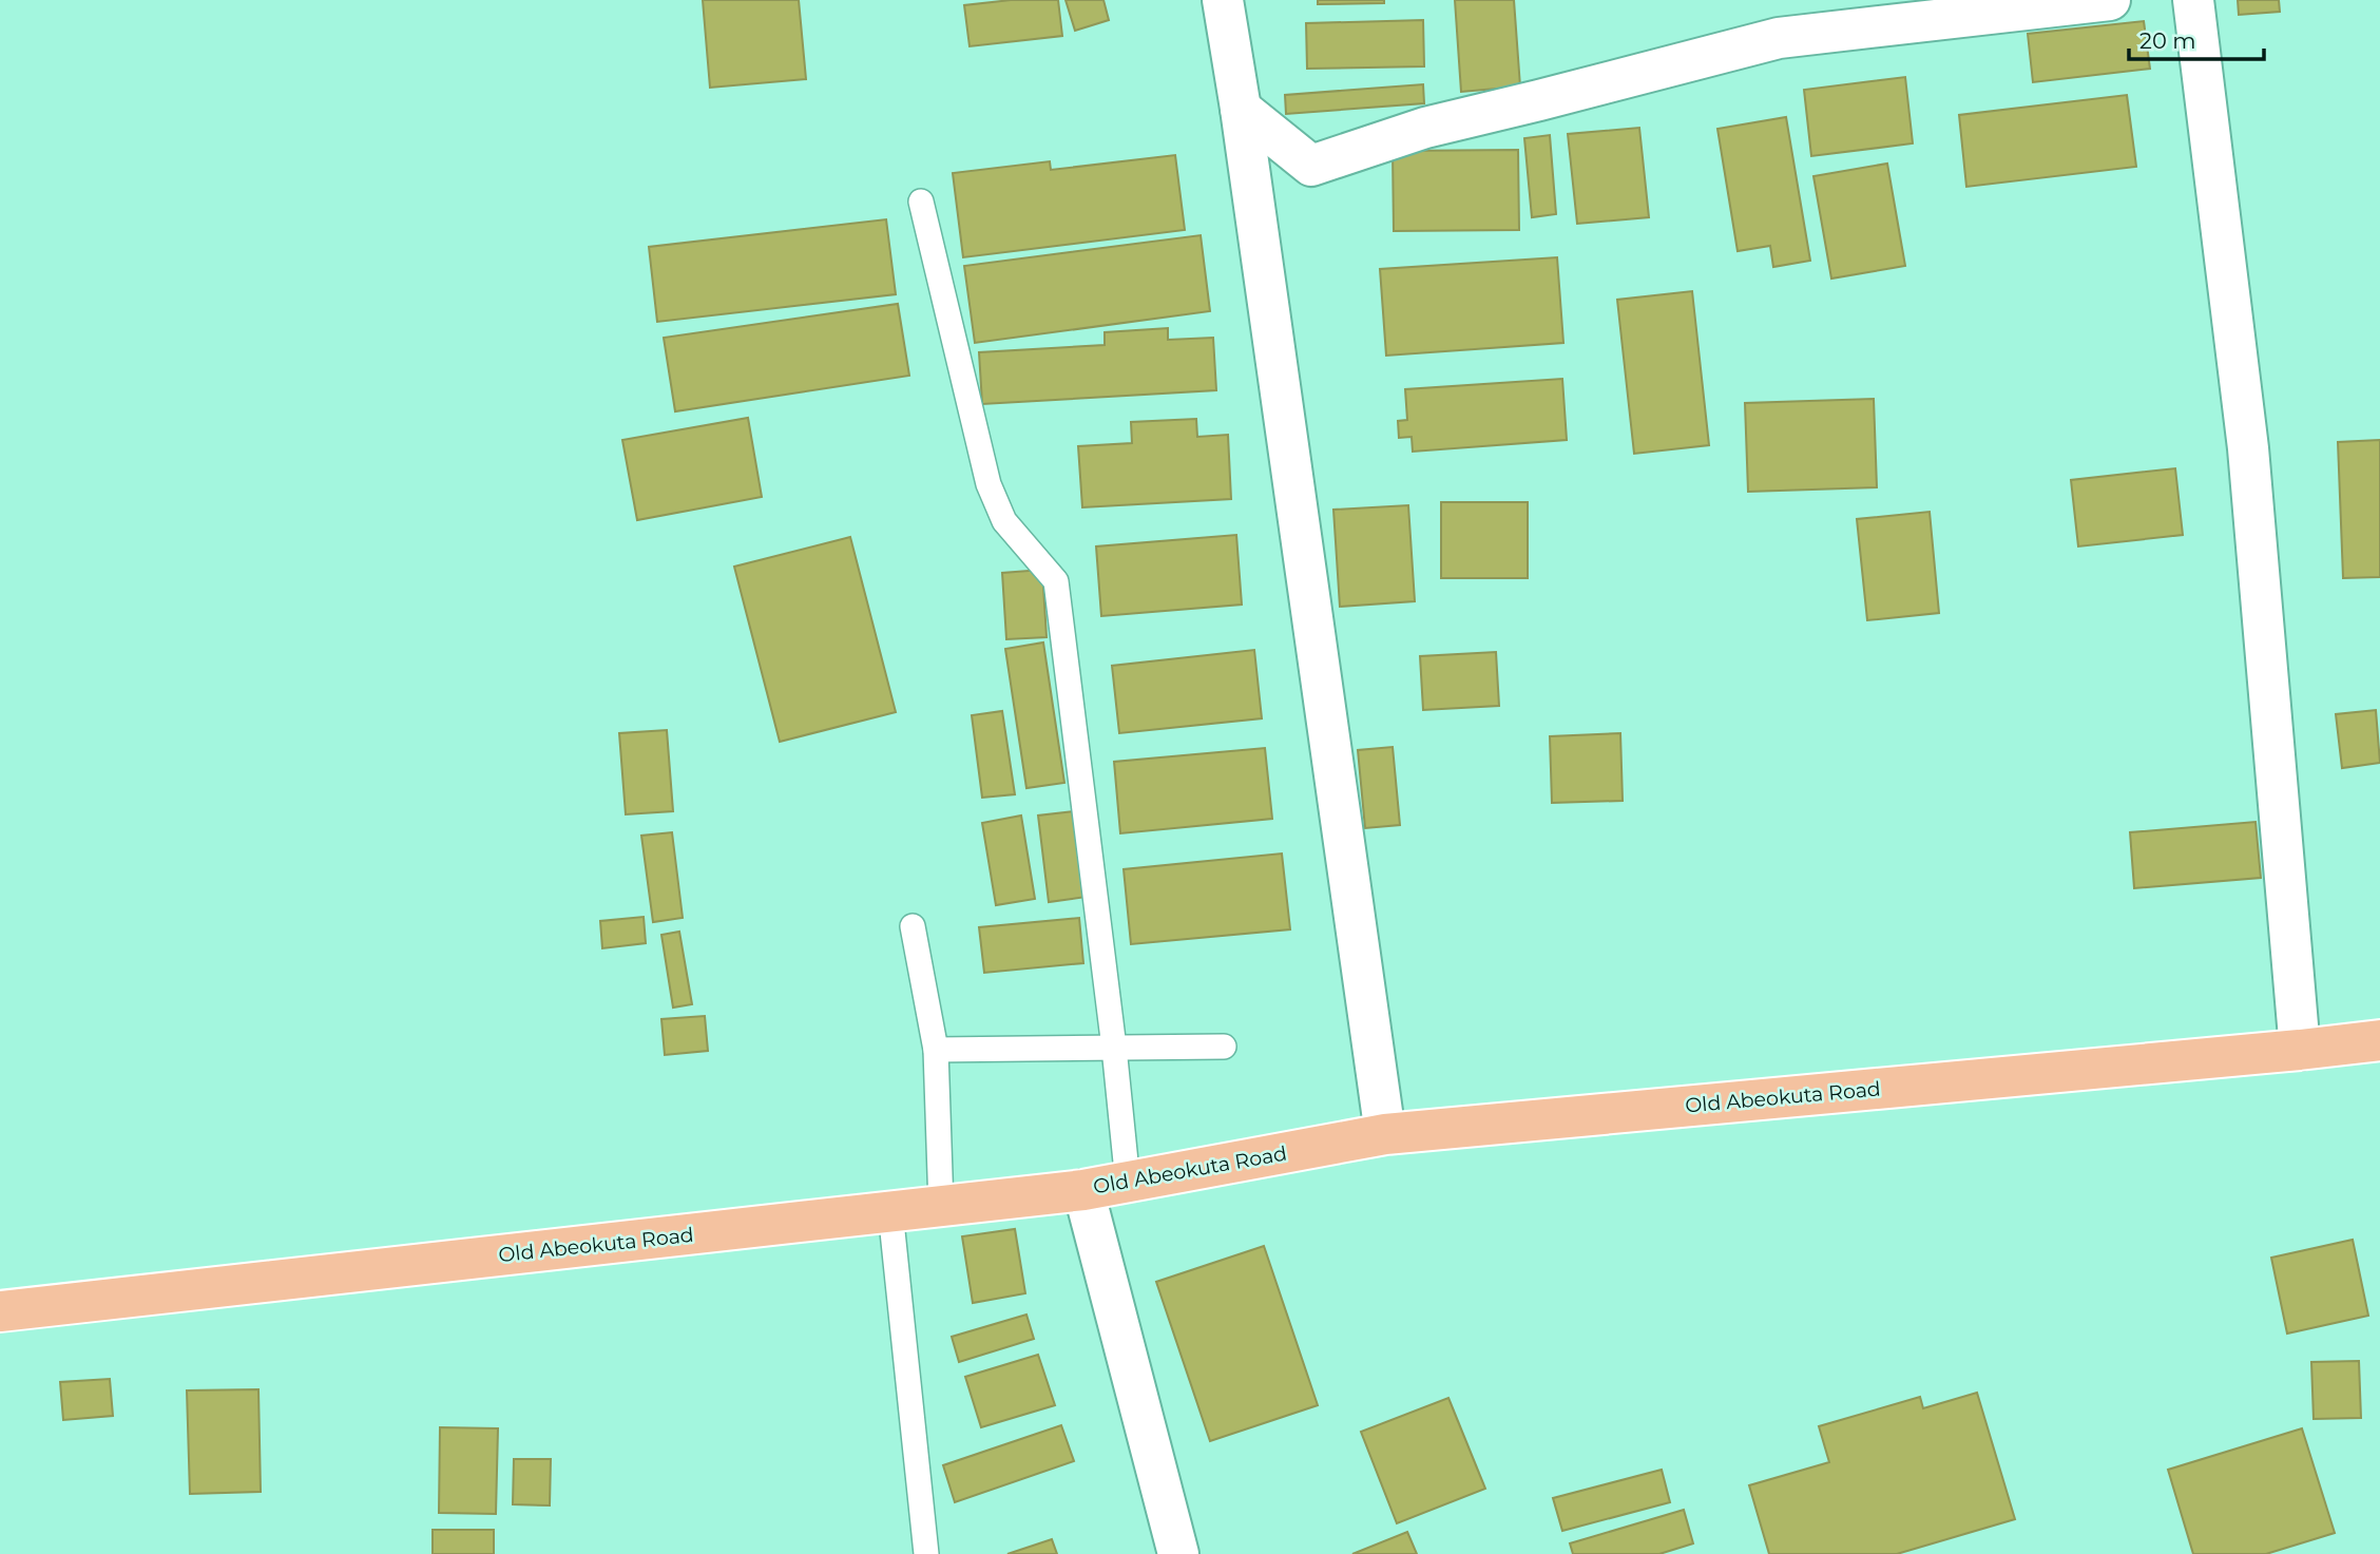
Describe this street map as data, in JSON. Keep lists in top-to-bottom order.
{
  "streets": {
    "highway": ["Old Abeokuta Road"]
  },
  "scale_bar": "20 m"
}
